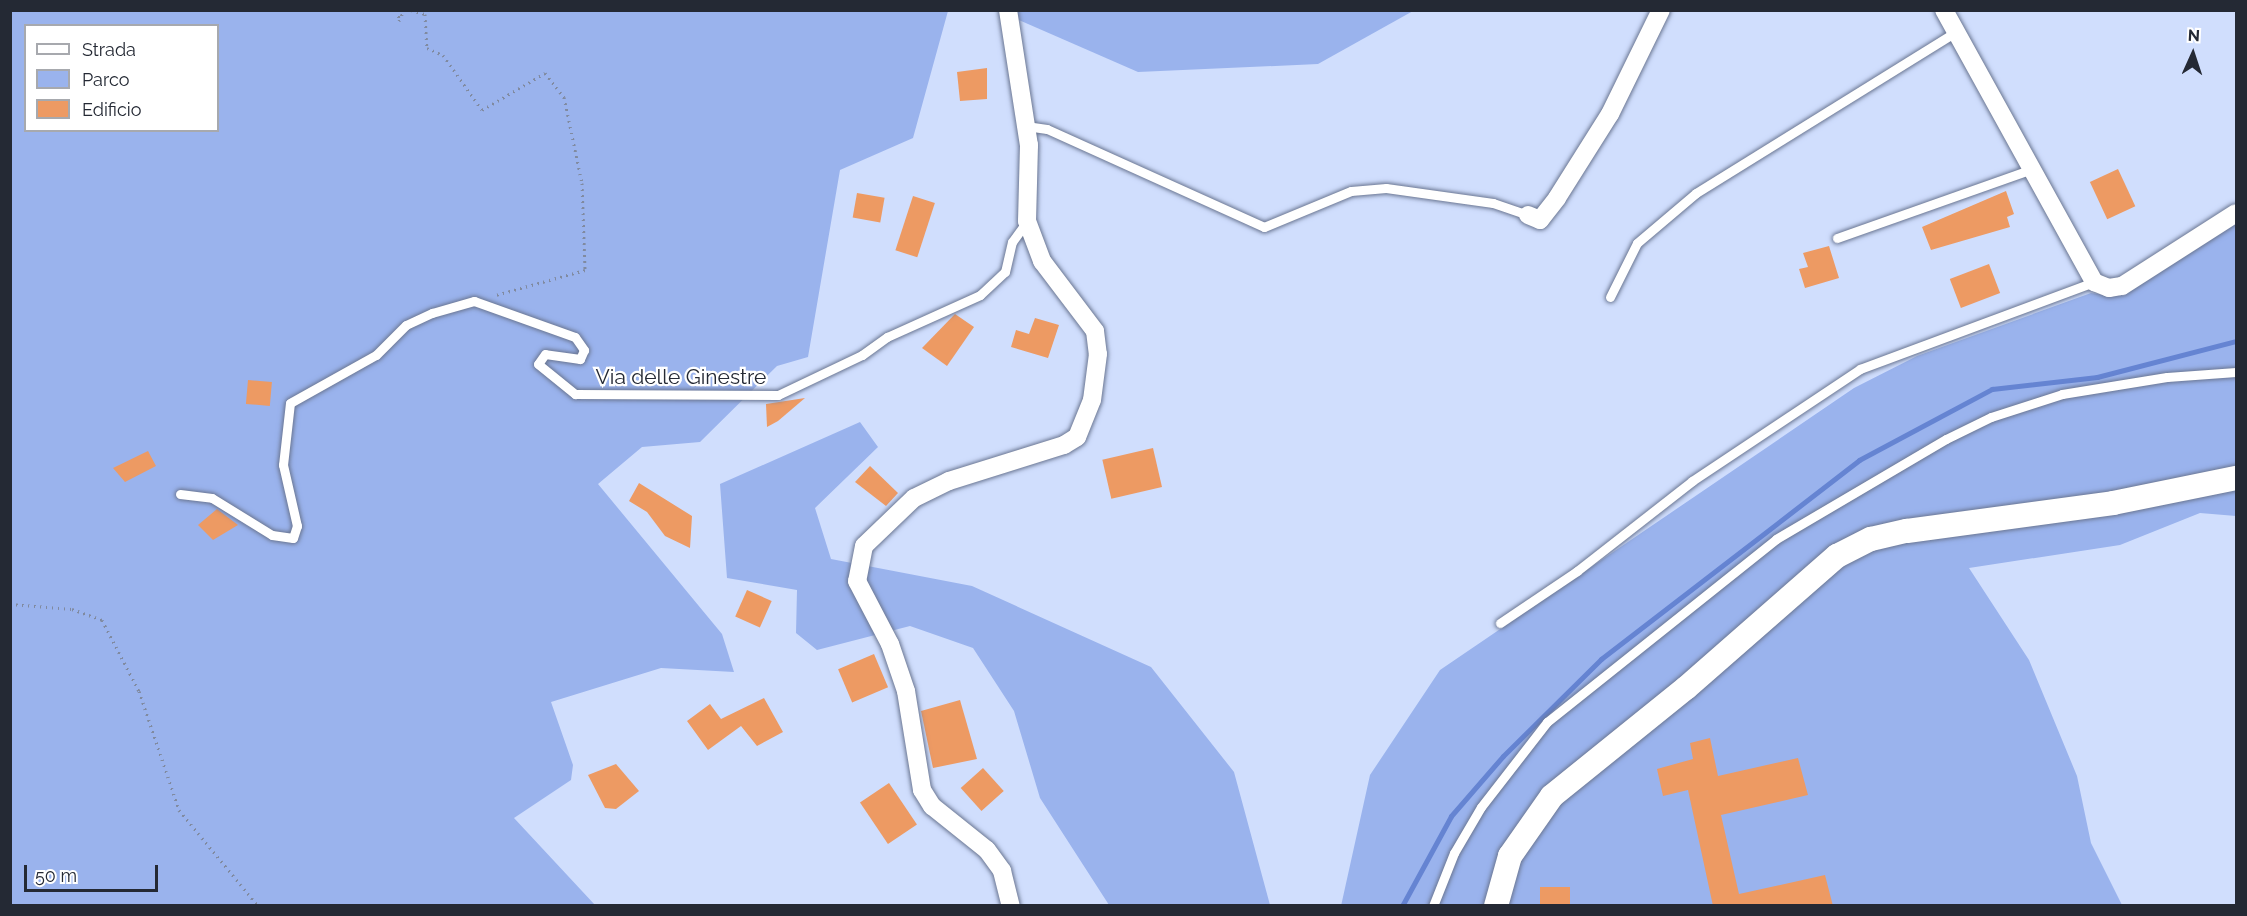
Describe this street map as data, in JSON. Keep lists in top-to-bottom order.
{
  "streets": {
    "lane": ["Via delle Ginestre"]
  },
  "legend": ["Strada", "Parco", "Edificio"],
  "scale_bar": "50 m",
  "north": "top"
}
